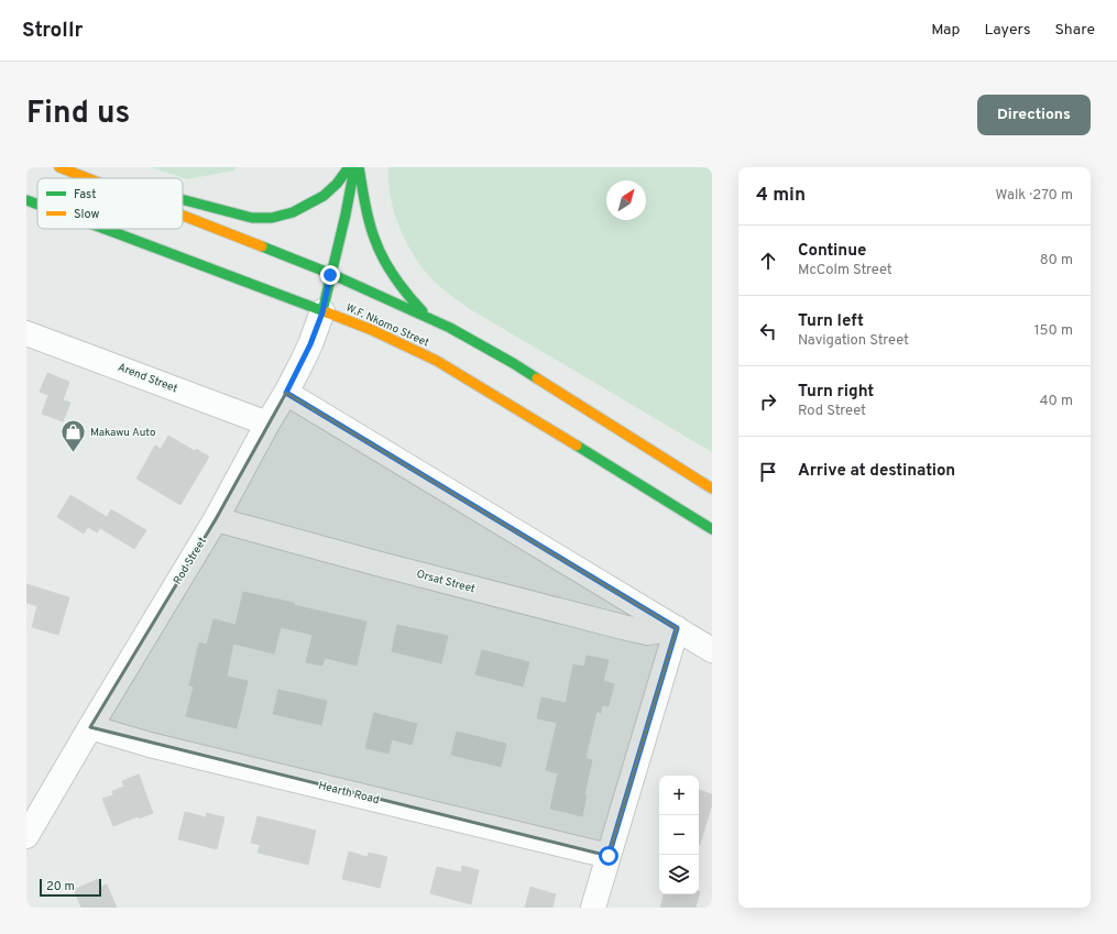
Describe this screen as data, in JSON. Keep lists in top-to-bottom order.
{
  "streets": {
    "main road": ["W.F. Nkomo Street", "Rod Street"],
    "street": ["Arend Street", "Orsat Street", "Hearth Road"]
  },
  "crossings": [
    ["W.F. Nkomo Street", "Rod Street"],
    ["Arend Street", "Rod Street"],
    ["Rod Street", "Orsat Street"],
    ["Rod Street", "Hearth Road"]
  ],
  "places": {
    "shop": ["Makawu Auto"]
  },
  "legend": ["Fast", "Slow"],
  "scale_bar": "20 m",
  "north": "top right",
  "page": {
    "header": "Strollr",
    "nav": ["Map", "Layers", "Share"],
    "title": "Find us",
    "buttons": "Directions",
    "heading": ["4 min", "Walk · 270 m"],
    "list": [
      ["Continue", "McColm Street", "80 m"],
      ["Turn left", "Navigation Street", "150 m"],
      ["Turn right", "Rod Street", "40 m"],
      "Arrive at destination"
    ],
    "map_buttons": ["+", "−"],
    "scale": "20 m"
  }
}
